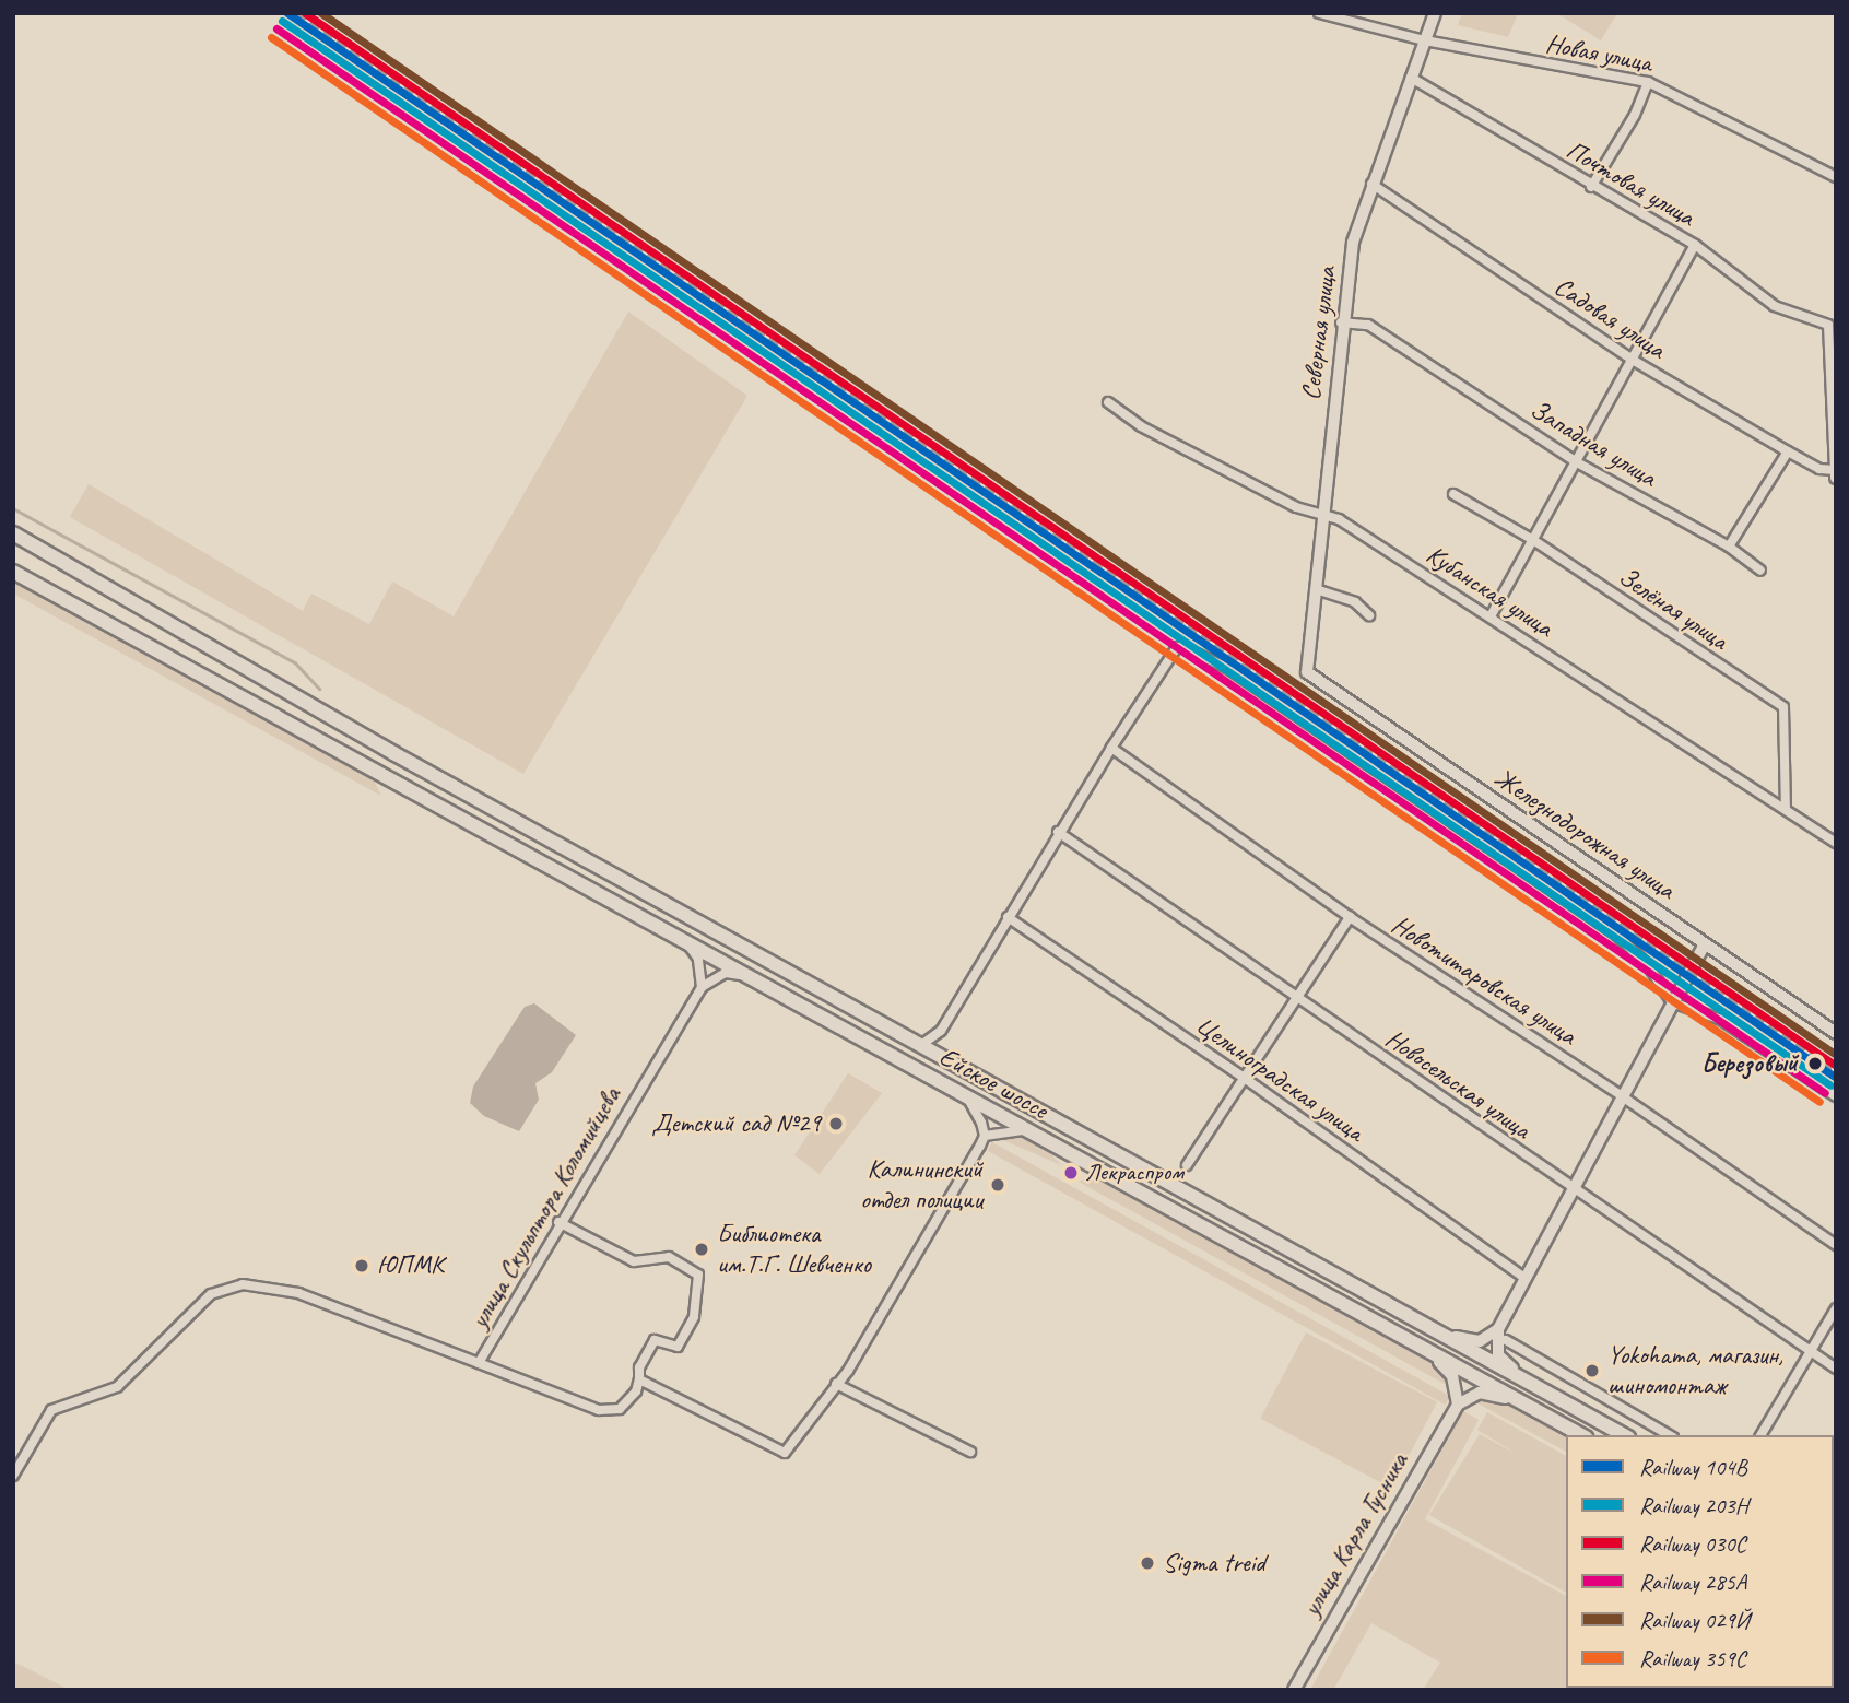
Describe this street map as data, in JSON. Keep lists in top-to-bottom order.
{
  "streets": {
    "main road": ["Ейское шоссе"],
    "street": [
      "Новая улица",
      "Почтовая улица",
      "Садовая улица",
      "Северная улица",
      "Западная улица",
      "Кубанская улица",
      "Зелёная улица",
      "Железнодорожная улица",
      "Новотитаровская улица",
      "Целиноградская улица",
      "Новосельская улица",
      "улица Скульптора Коломийцева",
      "улица Карла Гусника"
    ]
  },
  "crossings": [
    ["Новая улица", "Северная улица"],
    ["Почтовая улица", "Садовая улица"],
    ["Почтовая улица", "Северная улица"],
    ["Садовая улица", "Северная улица"],
    ["Северная улица", "Западная улица"],
    ["Северная улица", "Кубанская улица"],
    ["Северная улица", "Железнодорожная улица"],
    ["Кубанская улица", "Зелёная улица"]
  ],
  "places": [
    "Березовый",
    "Детский сад №29",
    "Лекраспром",
    "Калининский отдел полиции",
    "Библиотека им.Т.Г. Шевченко",
    "ЮПМК",
    "Yokohama, магазин, шиномонтаж",
    "Sigma treid"
  ],
  "lines": [
    "rail line 104В",
    "rail line 030C",
    "rail line 029Й",
    "rail line 203Н",
    "rail line 285А",
    "rail line 359С"
  ],
  "legend": [
    "Railway 104В",
    "Railway 203Н",
    "Railway 030C",
    "Railway 285А",
    "Railway 029Й",
    "Railway 359С"
  ]
}
